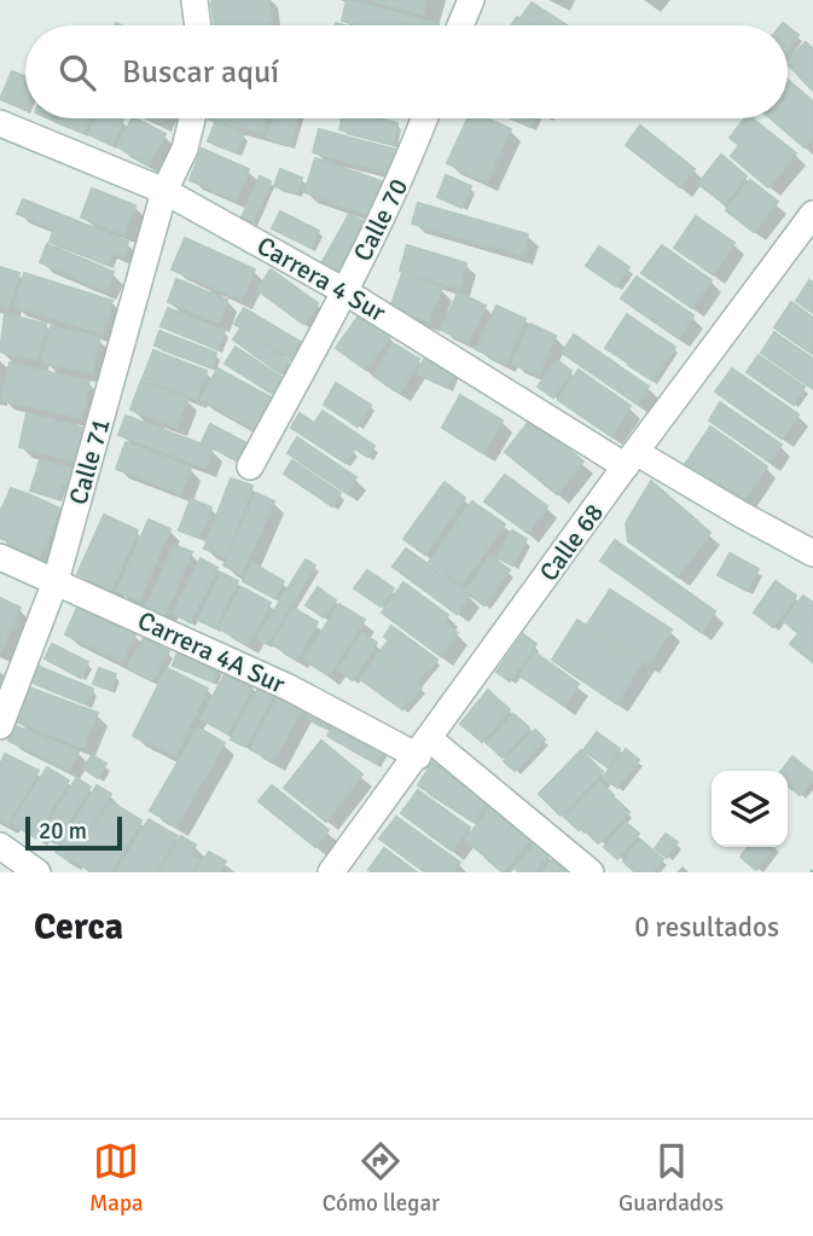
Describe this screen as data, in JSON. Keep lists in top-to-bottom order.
{
  "streets": {
    "street": [
      "Calle 70",
      "Carrera 4 Sur",
      "Calle 71",
      "Calle 68",
      "Carrera 4A Sur"
    ]
  },
  "crossings": [
    ["Calle 70", "Carrera 4 Sur"],
    ["Carrera 4 Sur", "Calle 71"],
    ["Carrera 4 Sur", "Calle 68"],
    ["Calle 71", "Carrera 4A Sur"],
    ["Calle 68", "Carrera 4A Sur"]
  ],
  "scale_bar": "20 m",
  "page": {
    "search": "Buscar aquí",
    "scale": "20 m",
    "heading": ["Cerca", "0 resultados"],
    "nav": ["Mapa", "Cómo llegar", "Guardados"]
  }
}
